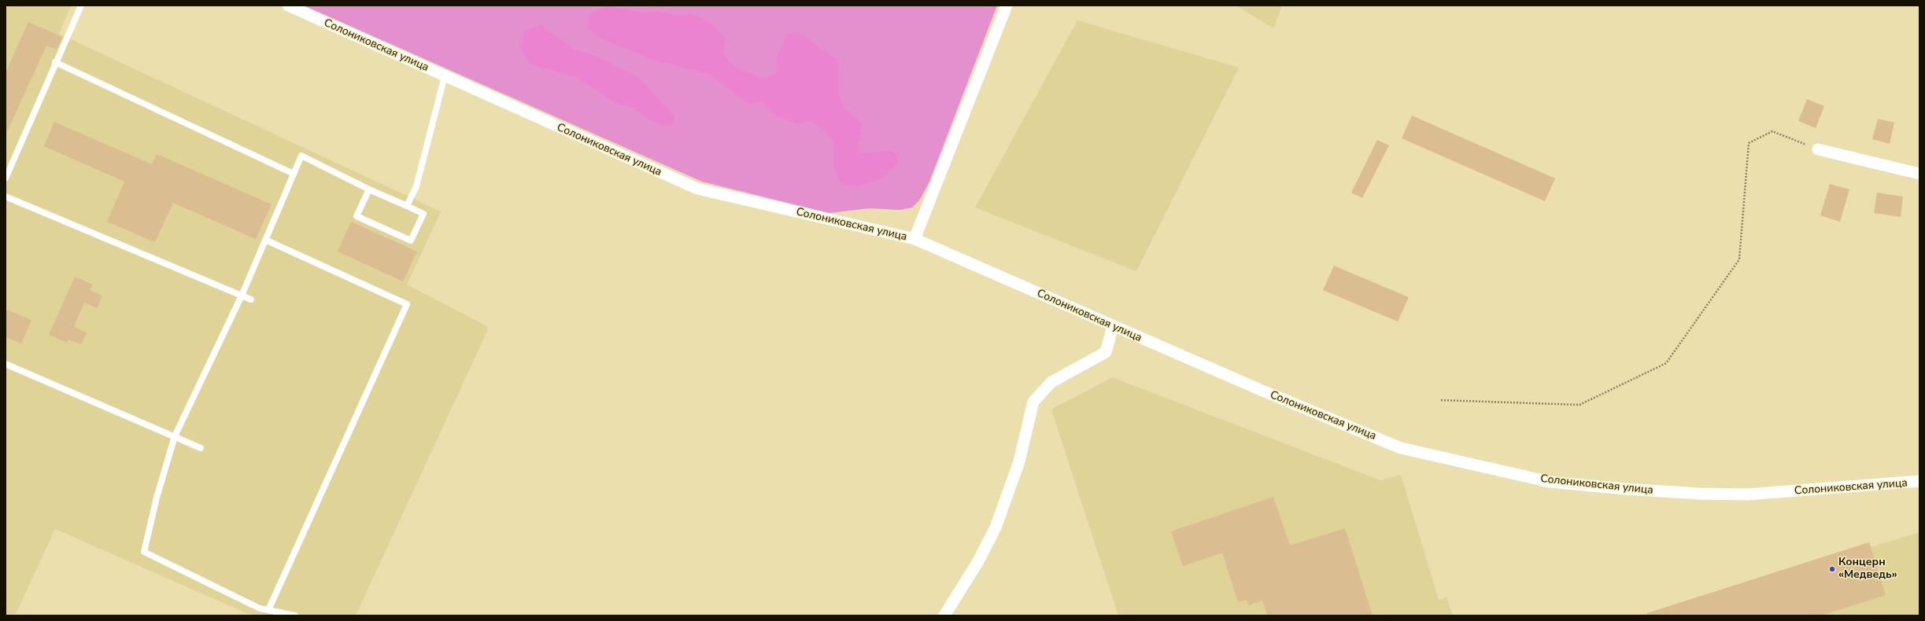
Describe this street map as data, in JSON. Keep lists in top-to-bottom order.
{
  "streets": {
    "street": ["Солониковская улица"]
  },
  "places": ["Концерн «Медведь»"]
}
